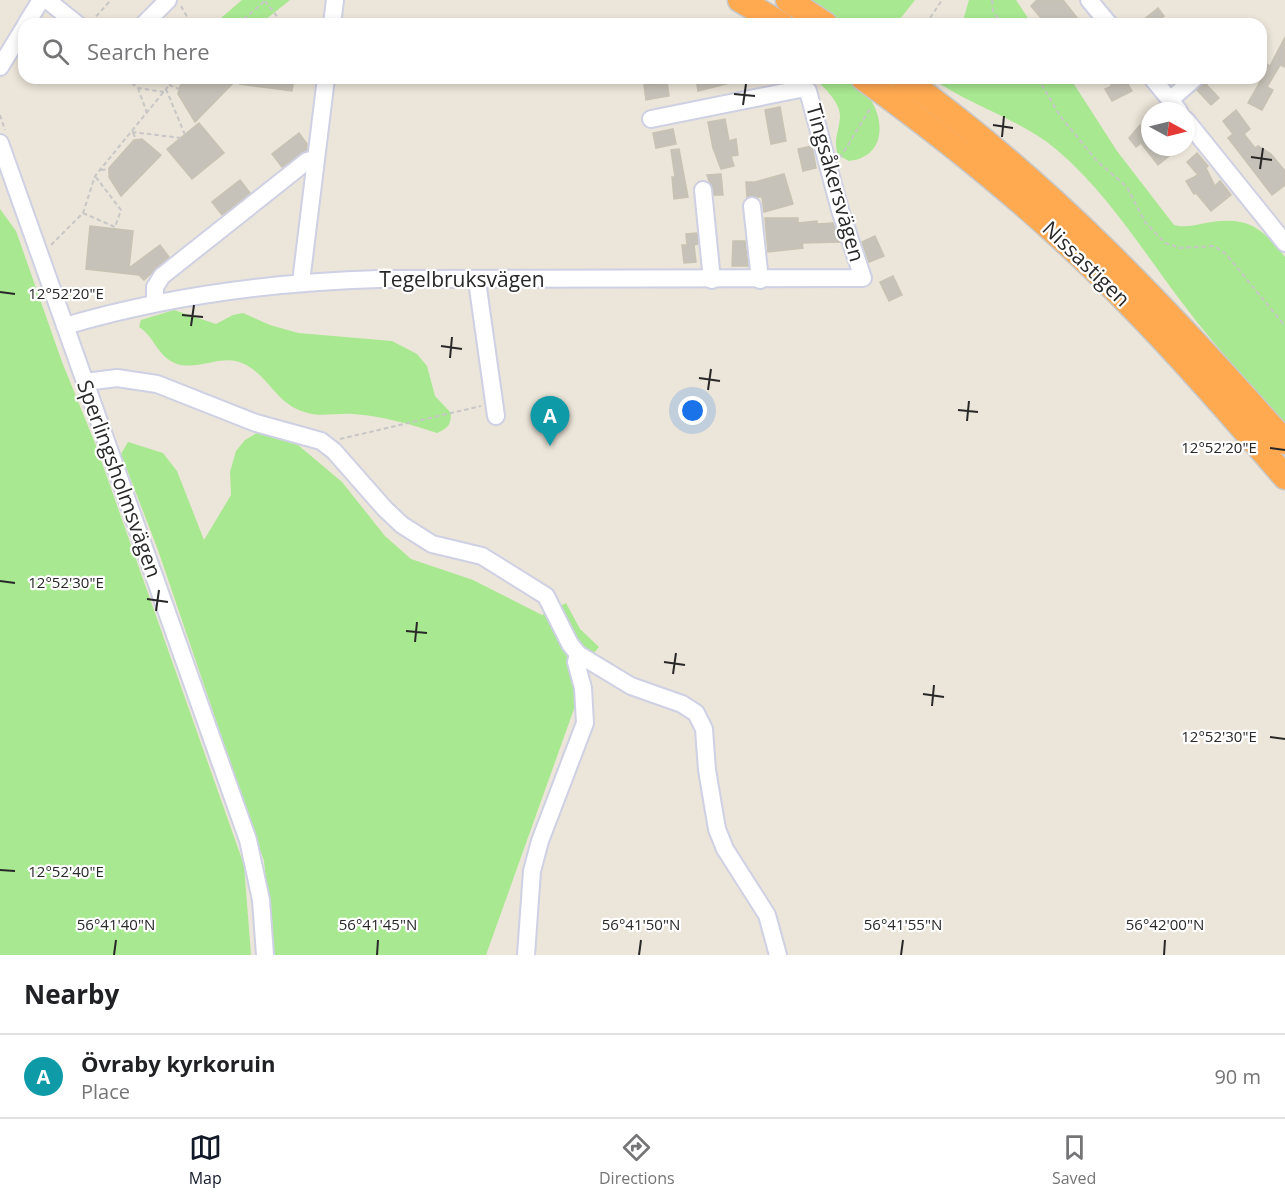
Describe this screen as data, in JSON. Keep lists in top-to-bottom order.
{
  "streets": {
    "highway": ["Nissastigen"],
    "street": ["Tingsåkersvägen", "Tegelbruksvägen", "Sperlingsholmsvägen"]
  },
  "crossings": [
    ["Tingsåkersvägen", "Tegelbruksvägen"],
    ["Tegelbruksvägen", "Sperlingsholmsvägen"]
  ],
  "north": "right",
  "page": {
    "search": "Search here",
    "pins": "A",
    "heading": "Nearby",
    "list": [
      {
        "mark": "A",
        "name": "Övraby kyrkoruin",
        "note": "Place",
        "value": "90 m"
      }
    ],
    "nav": ["Map", "Directions", "Saved"]
  },
  "coordinates": [
    "12°52'20\"E",
    "12°52'30\"E",
    "12°52'40\"E",
    "56°41'40\"N",
    "56°41'45\"N",
    "56°41'50\"N",
    "56°41'55\"N",
    "56°42'00\"N"
  ]
}
